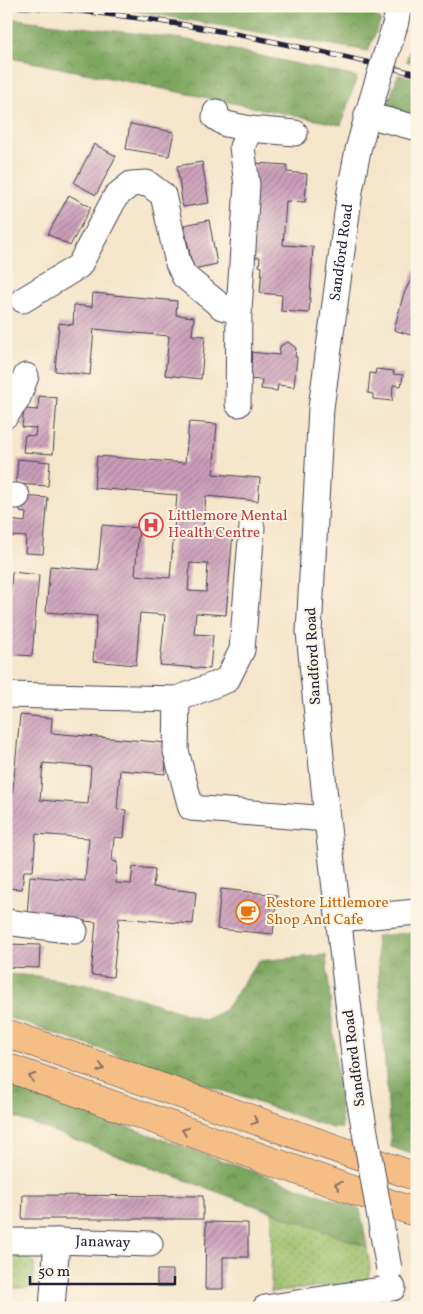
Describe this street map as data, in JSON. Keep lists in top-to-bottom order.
{
  "streets": {
    "street": ["Sandford Road", "Janaway"]
  },
  "places": {
    "hospital": ["Littlemore Mental Health Centre"],
    "cafe": ["Restore Littlemore Shop And Cafe"]
  },
  "scale_bar": "50 m"
}
